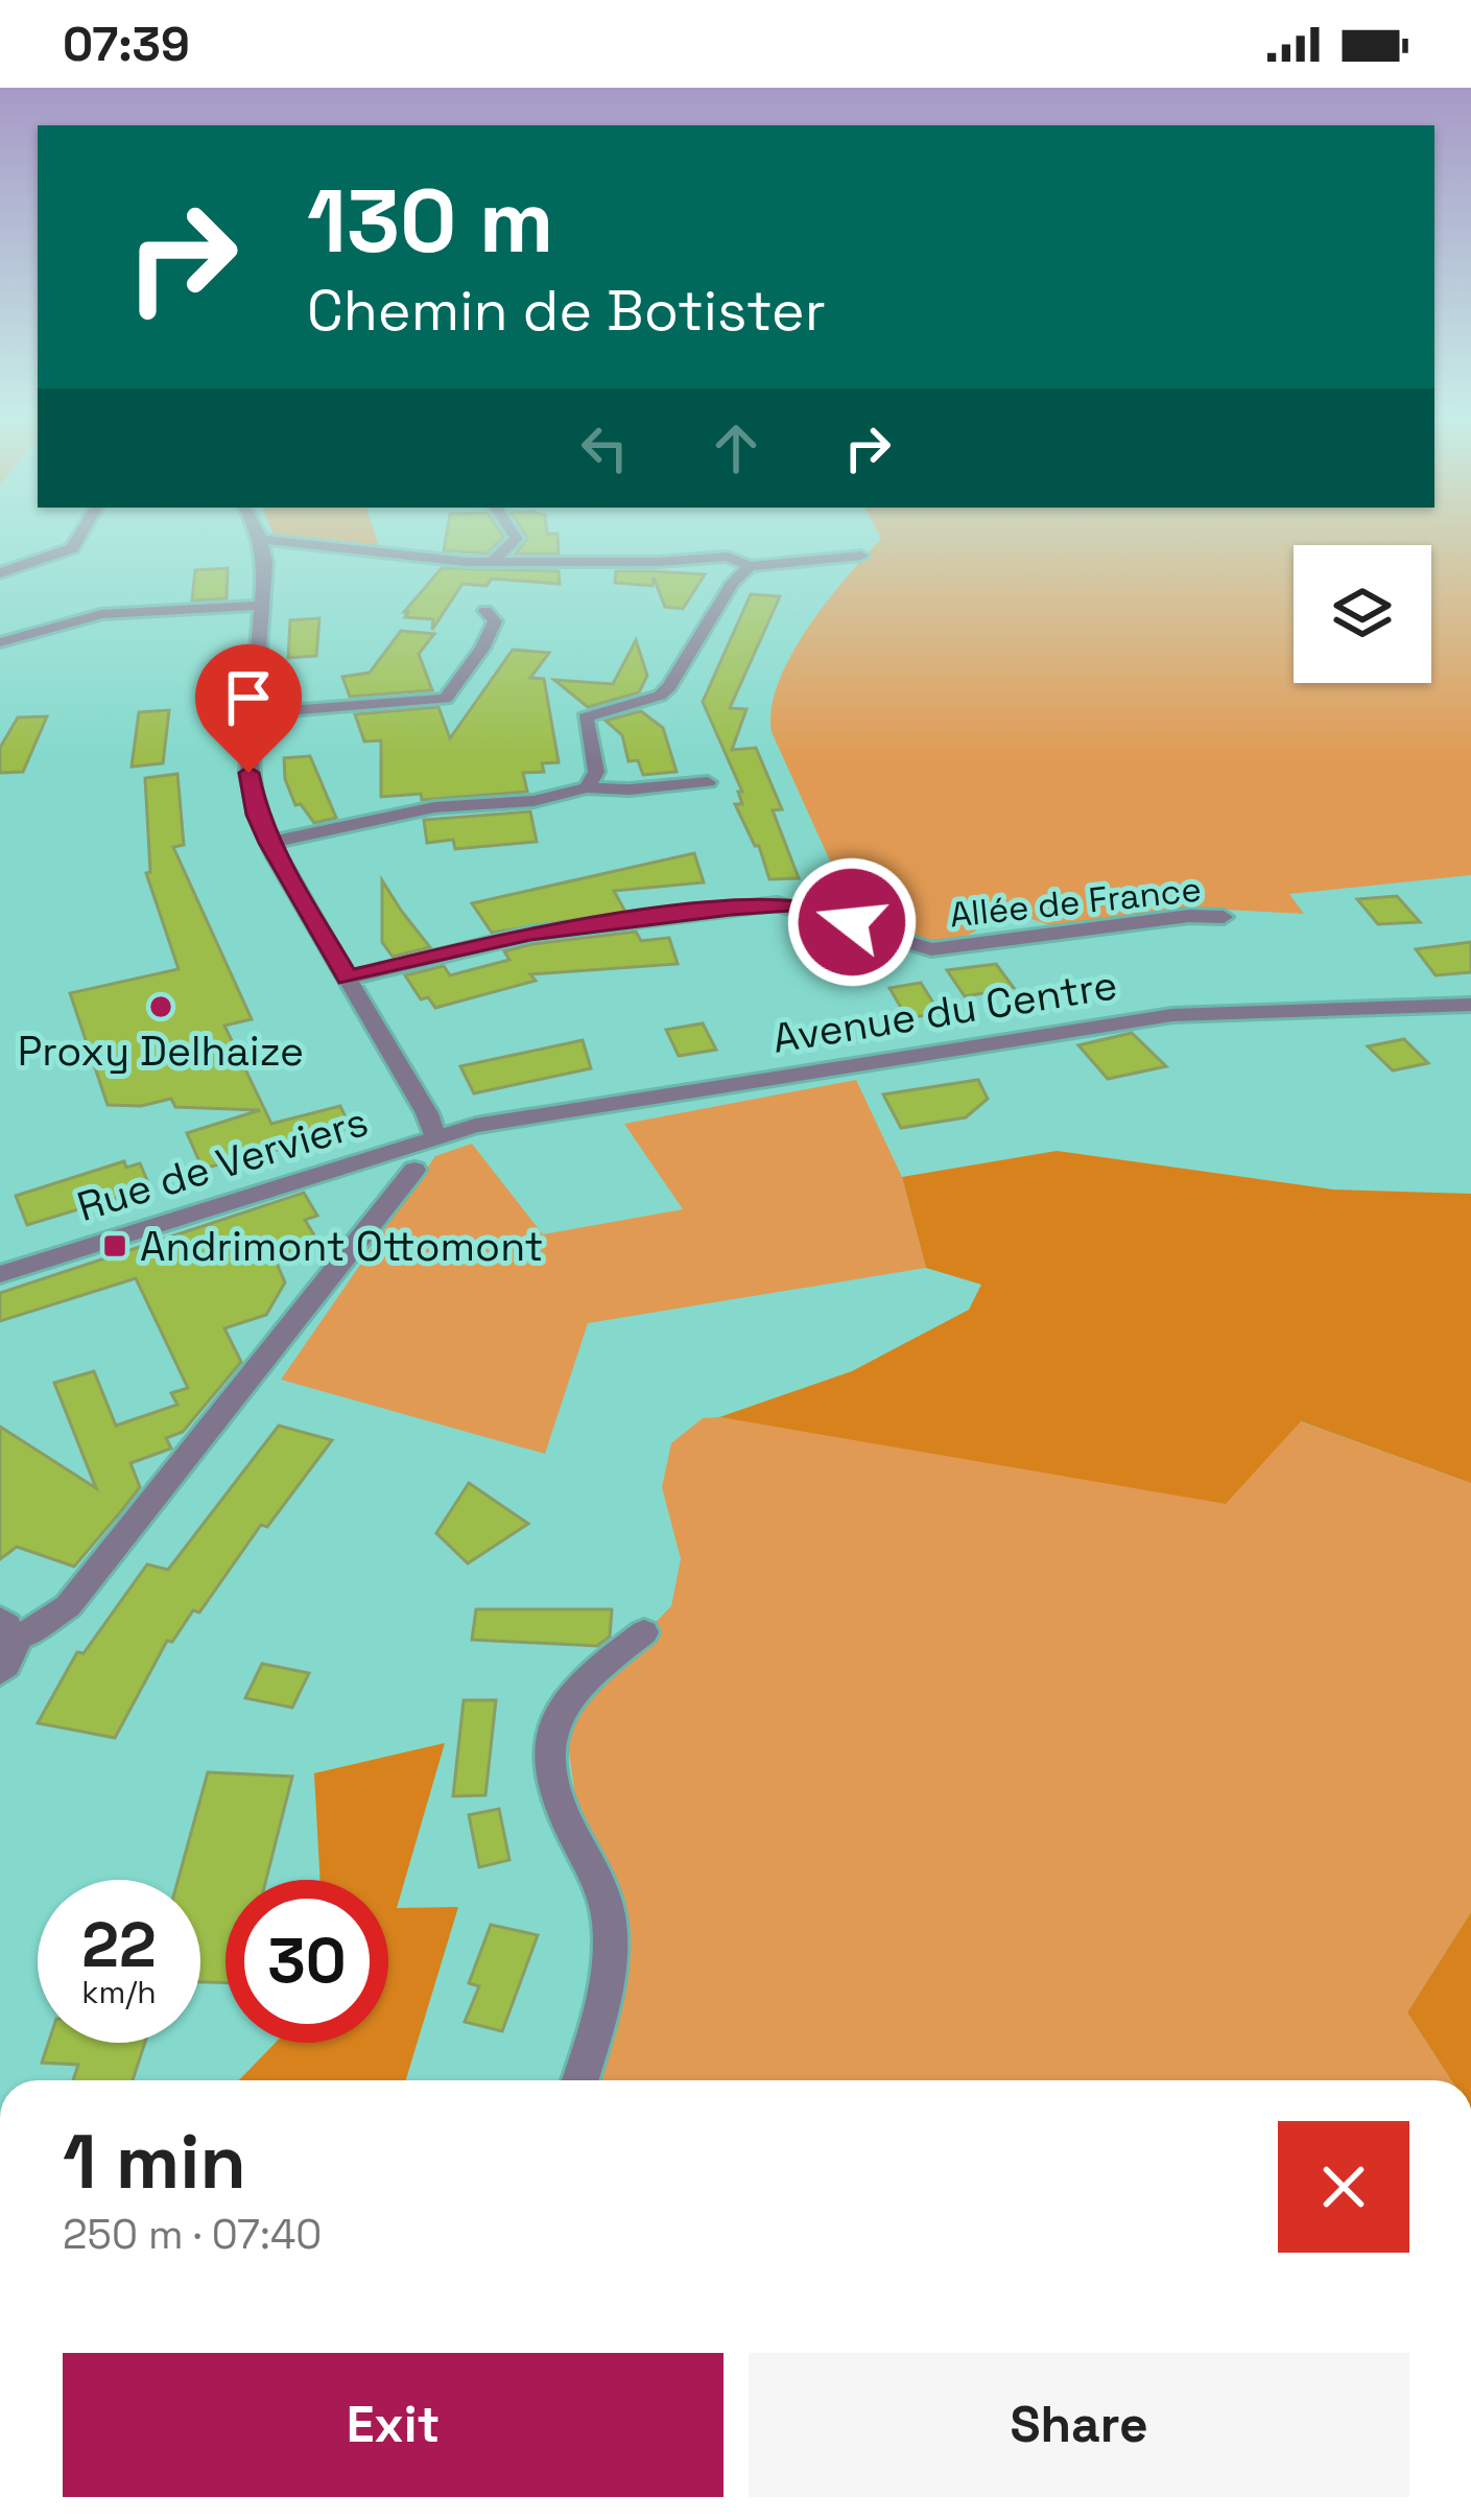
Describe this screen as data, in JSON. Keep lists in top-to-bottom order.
{
  "streets": {
    "street": ["Allée de France", "Avenue du Centre", "Rue de Verviers"]
  },
  "crossings": [
    ["Avenue du Centre", "Rue de Verviers"]
  ],
  "places": {
    "other": ["Proxy Delhaize"],
    "transit": ["Andrimont Ottomont"]
  },
  "page": {
    "status": "07:39",
    "turn": ["130 m", "Chemin de Botister"],
    "speed": "22 km/h",
    "limit": "30",
    "heading": ["1 min", "250 m · 07:40"],
    "buttons": ["Exit", "Share"]
  }
}
